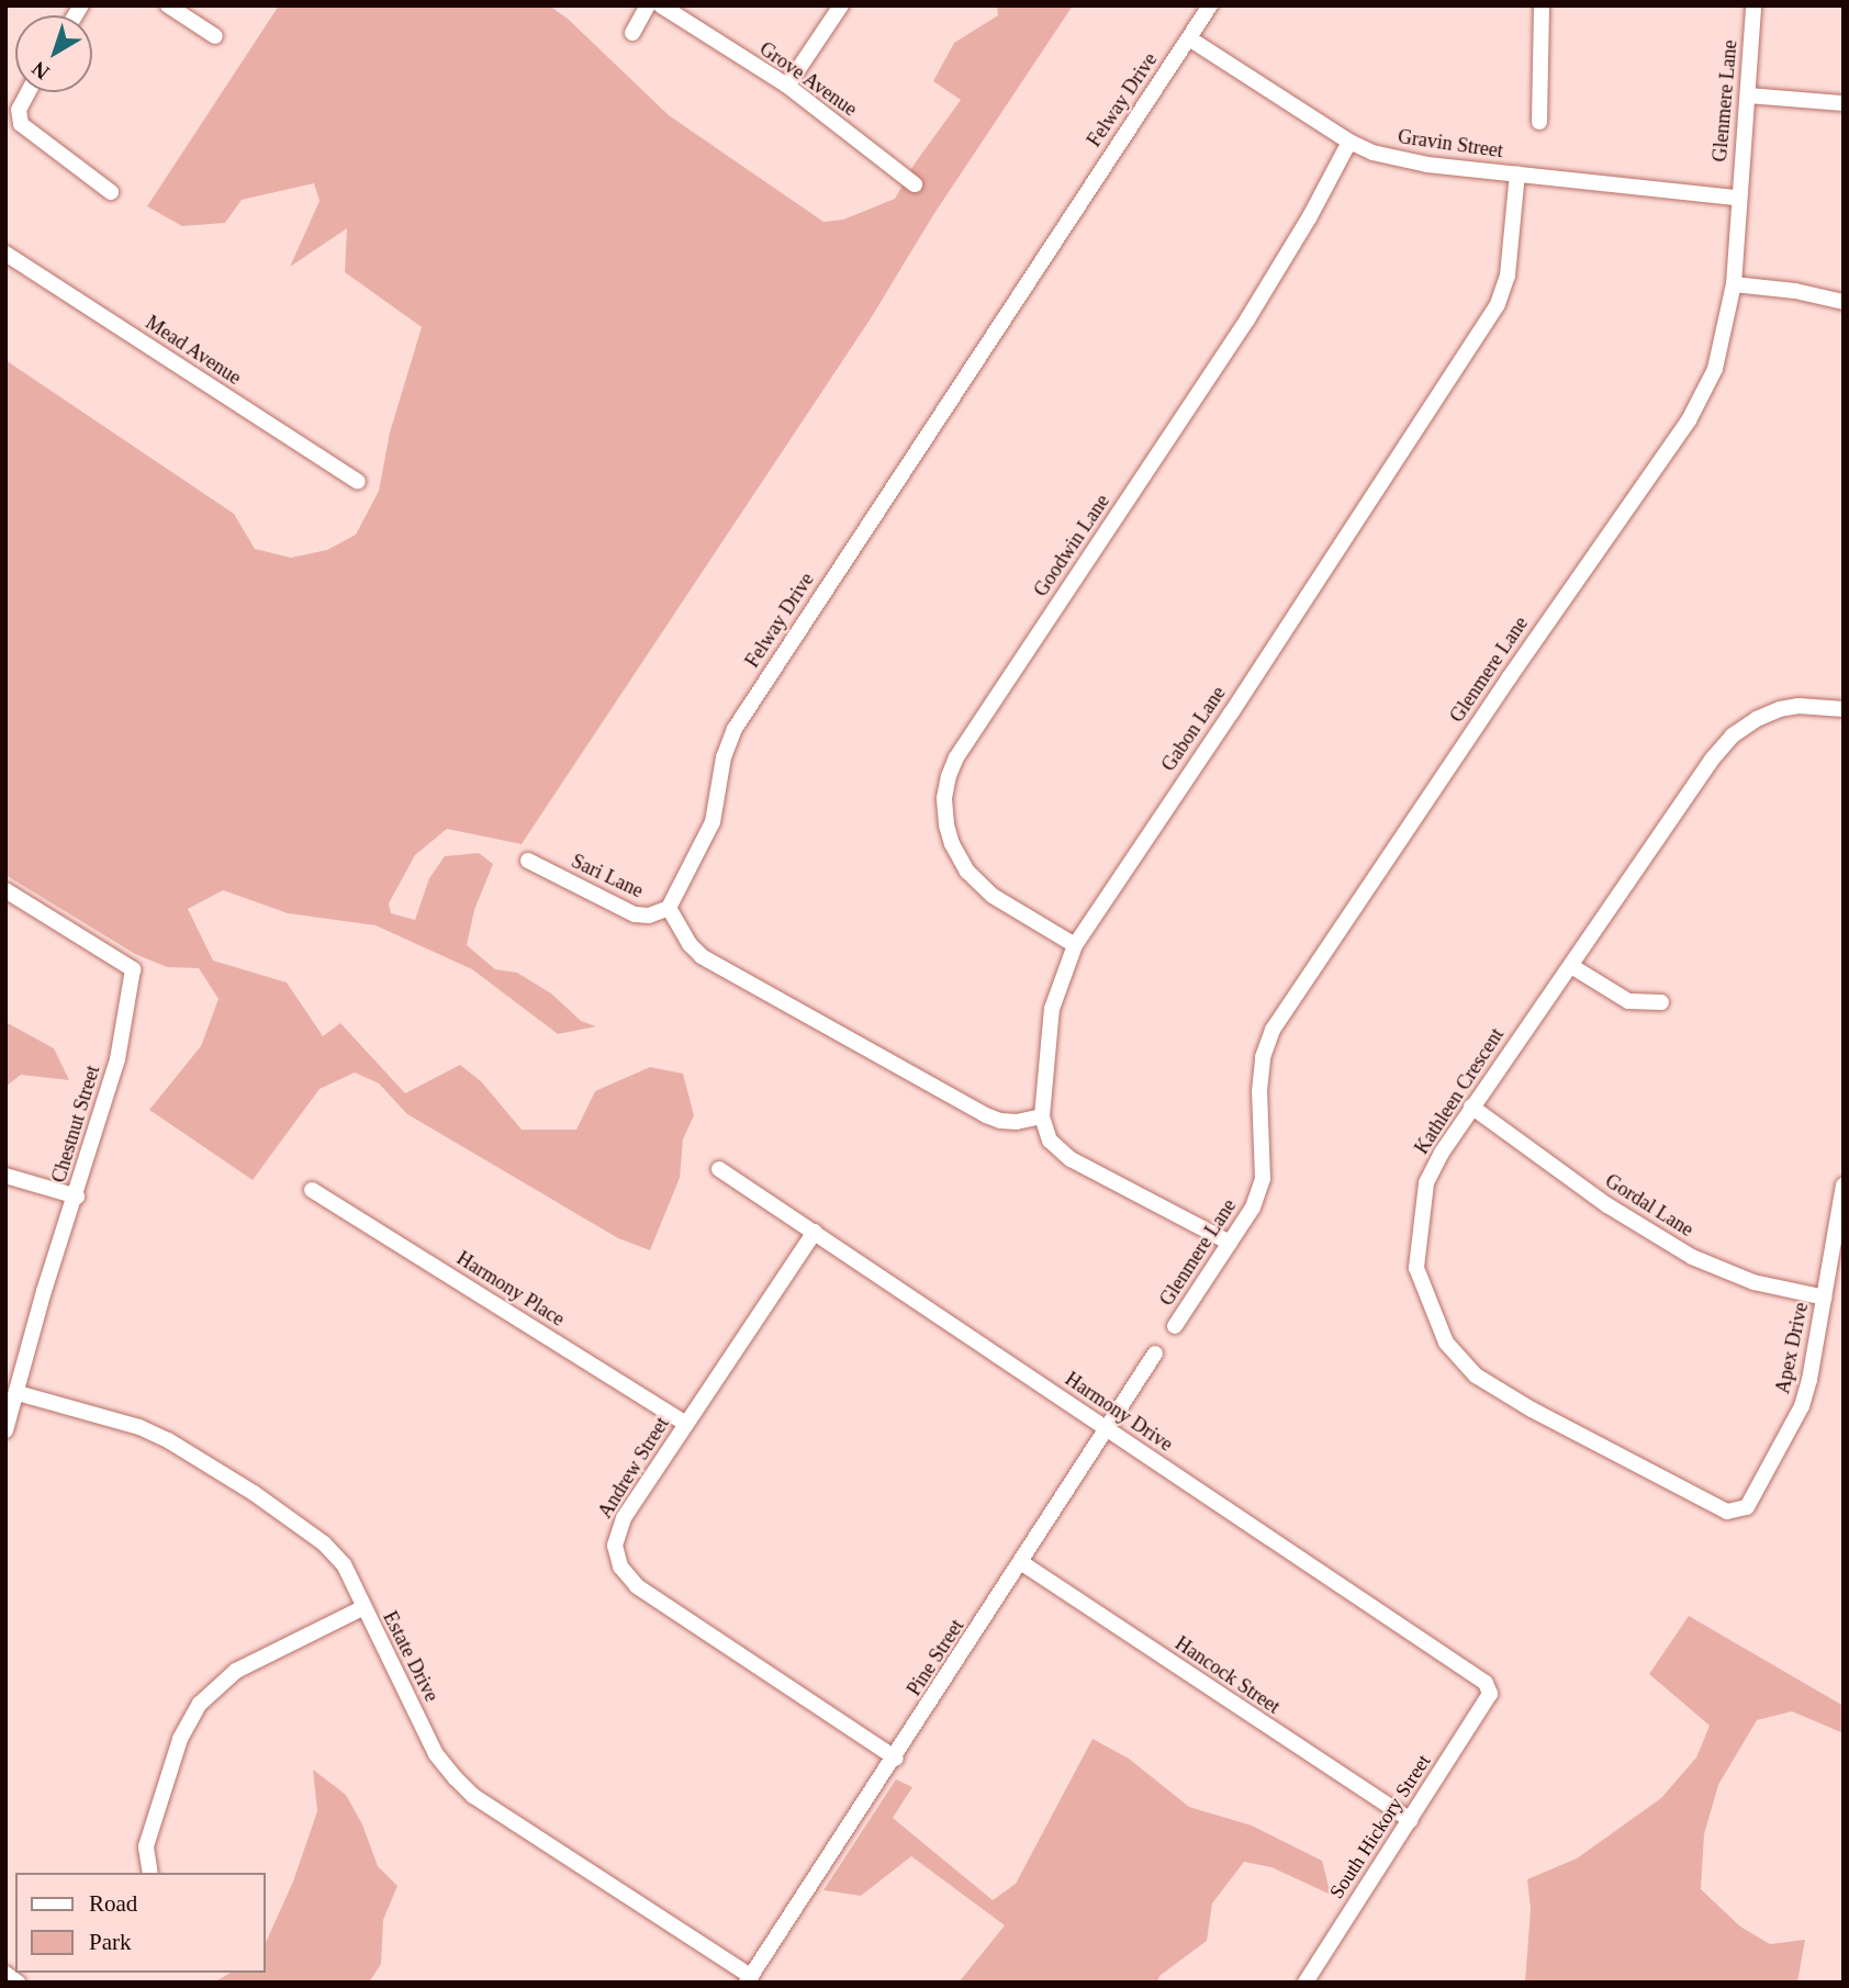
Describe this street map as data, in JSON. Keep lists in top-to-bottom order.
{
  "streets": {
    "street": [
      "Grove Avenue",
      "Felway Drive",
      "Glenmere Lane",
      "Gravin Street",
      "Mead Avenue",
      "Goodwin Lane",
      "Gabon Lane",
      "Sari Lane",
      "Kathleen Crescent",
      "Chestnut Street",
      "Gordal Lane",
      "Harmony Place",
      "Apex Drive",
      "Harmony Drive",
      "Andrew Street",
      "Estate Drive",
      "Pine Street",
      "Hancock Street",
      "South Hickory Street"
    ]
  },
  "crossings": [
    ["Felway Drive", "Gravin Street"],
    ["Felway Drive", "Sari Lane"],
    ["Glenmere Lane", "Gravin Street"],
    ["Gravin Street", "Goodwin Lane"],
    ["Gravin Street", "Gabon Lane"],
    ["Goodwin Lane", "Gabon Lane"],
    ["Kathleen Crescent", "Gordal Lane"],
    ["Kathleen Crescent", "Apex Drive"],
    ["Chestnut Street", "Estate Drive"],
    ["Gordal Lane", "Apex Drive"],
    ["Harmony Place", "Andrew Street"],
    ["Harmony Drive", "Andrew Street"],
    ["Harmony Drive", "Pine Street"],
    ["Harmony Drive", "South Hickory Street"],
    ["Andrew Street", "Pine Street"],
    ["Estate Drive", "Pine Street"],
    ["Pine Street", "Hancock Street"],
    ["Hancock Street", "South Hickory Street"]
  ],
  "legend": ["Road", "Park"],
  "north": "bottom left"
}
